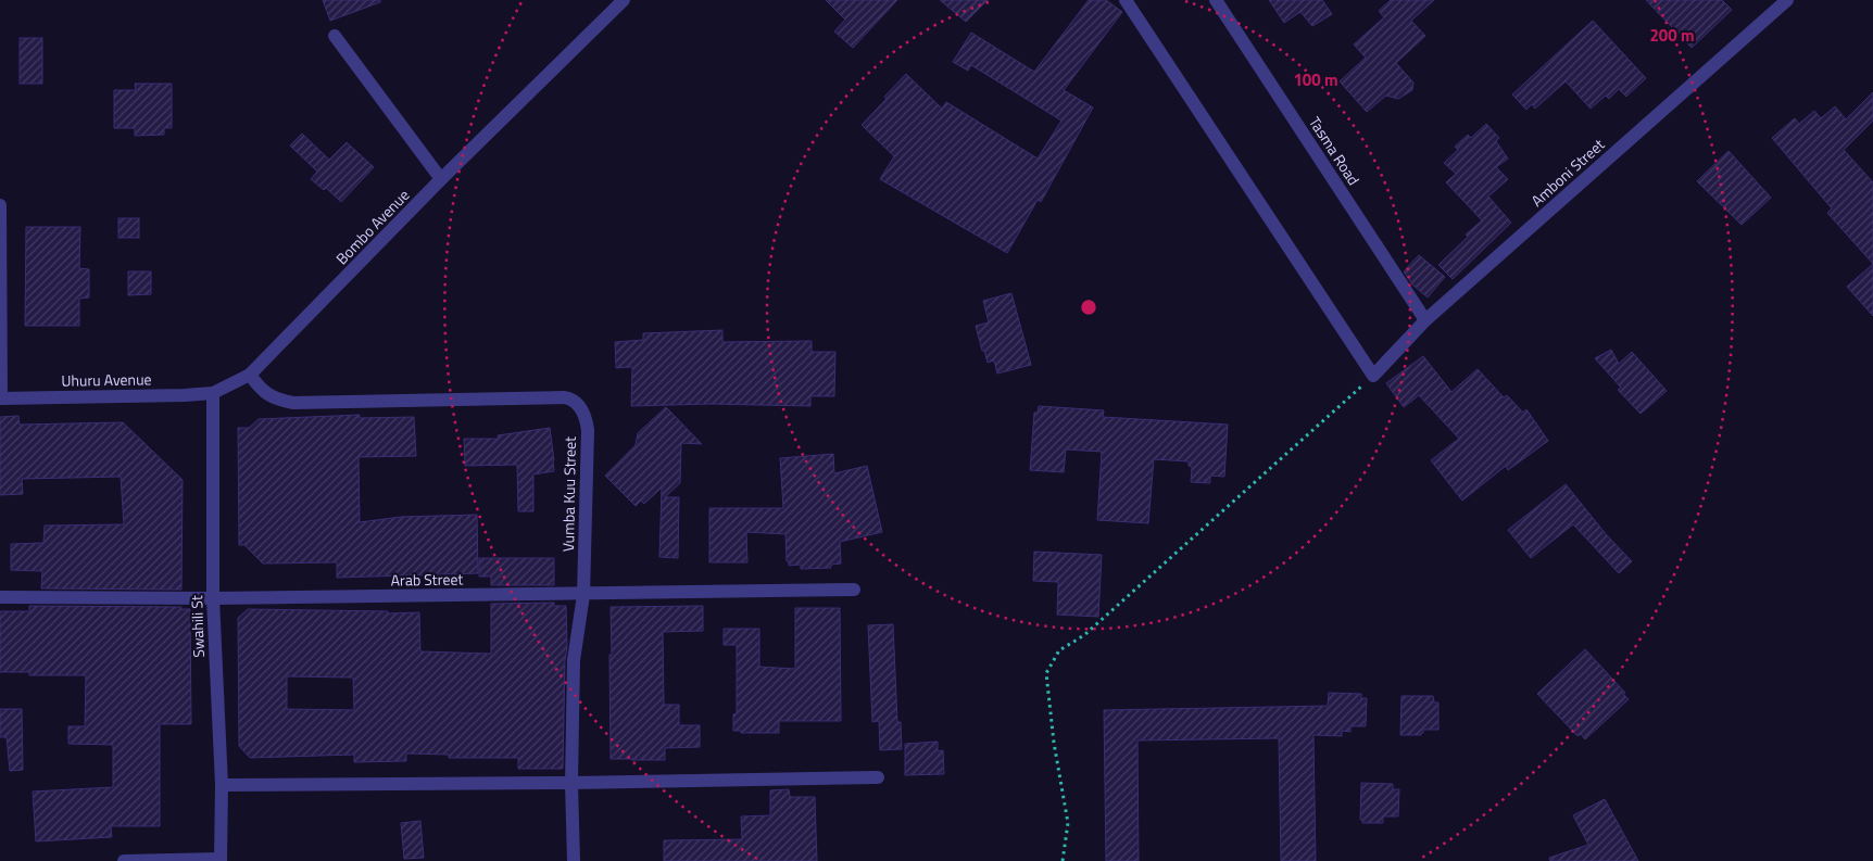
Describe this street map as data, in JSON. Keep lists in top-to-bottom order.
{
  "streets": {
    "street": [
      "Tasma Road",
      "Amboni Street",
      "Bombo Avenue",
      "Uhuru Avenue",
      "Vumba Kuu Street",
      "Arab Street",
      "Swahili St"
    ]
  },
  "crossings": [
    ["Tasma Road", "Amboni Street"],
    ["Bombo Avenue", "Uhuru Avenue"],
    ["Bombo Avenue", "Vumba Kuu Street"],
    ["Bombo Avenue", "Swahili St"],
    ["Uhuru Avenue", "Swahili St"],
    ["Vumba Kuu Street", "Arab Street"],
    ["Arab Street", "Swahili St"]
  ],
  "rings": ["200 m", "100 m"]
}
